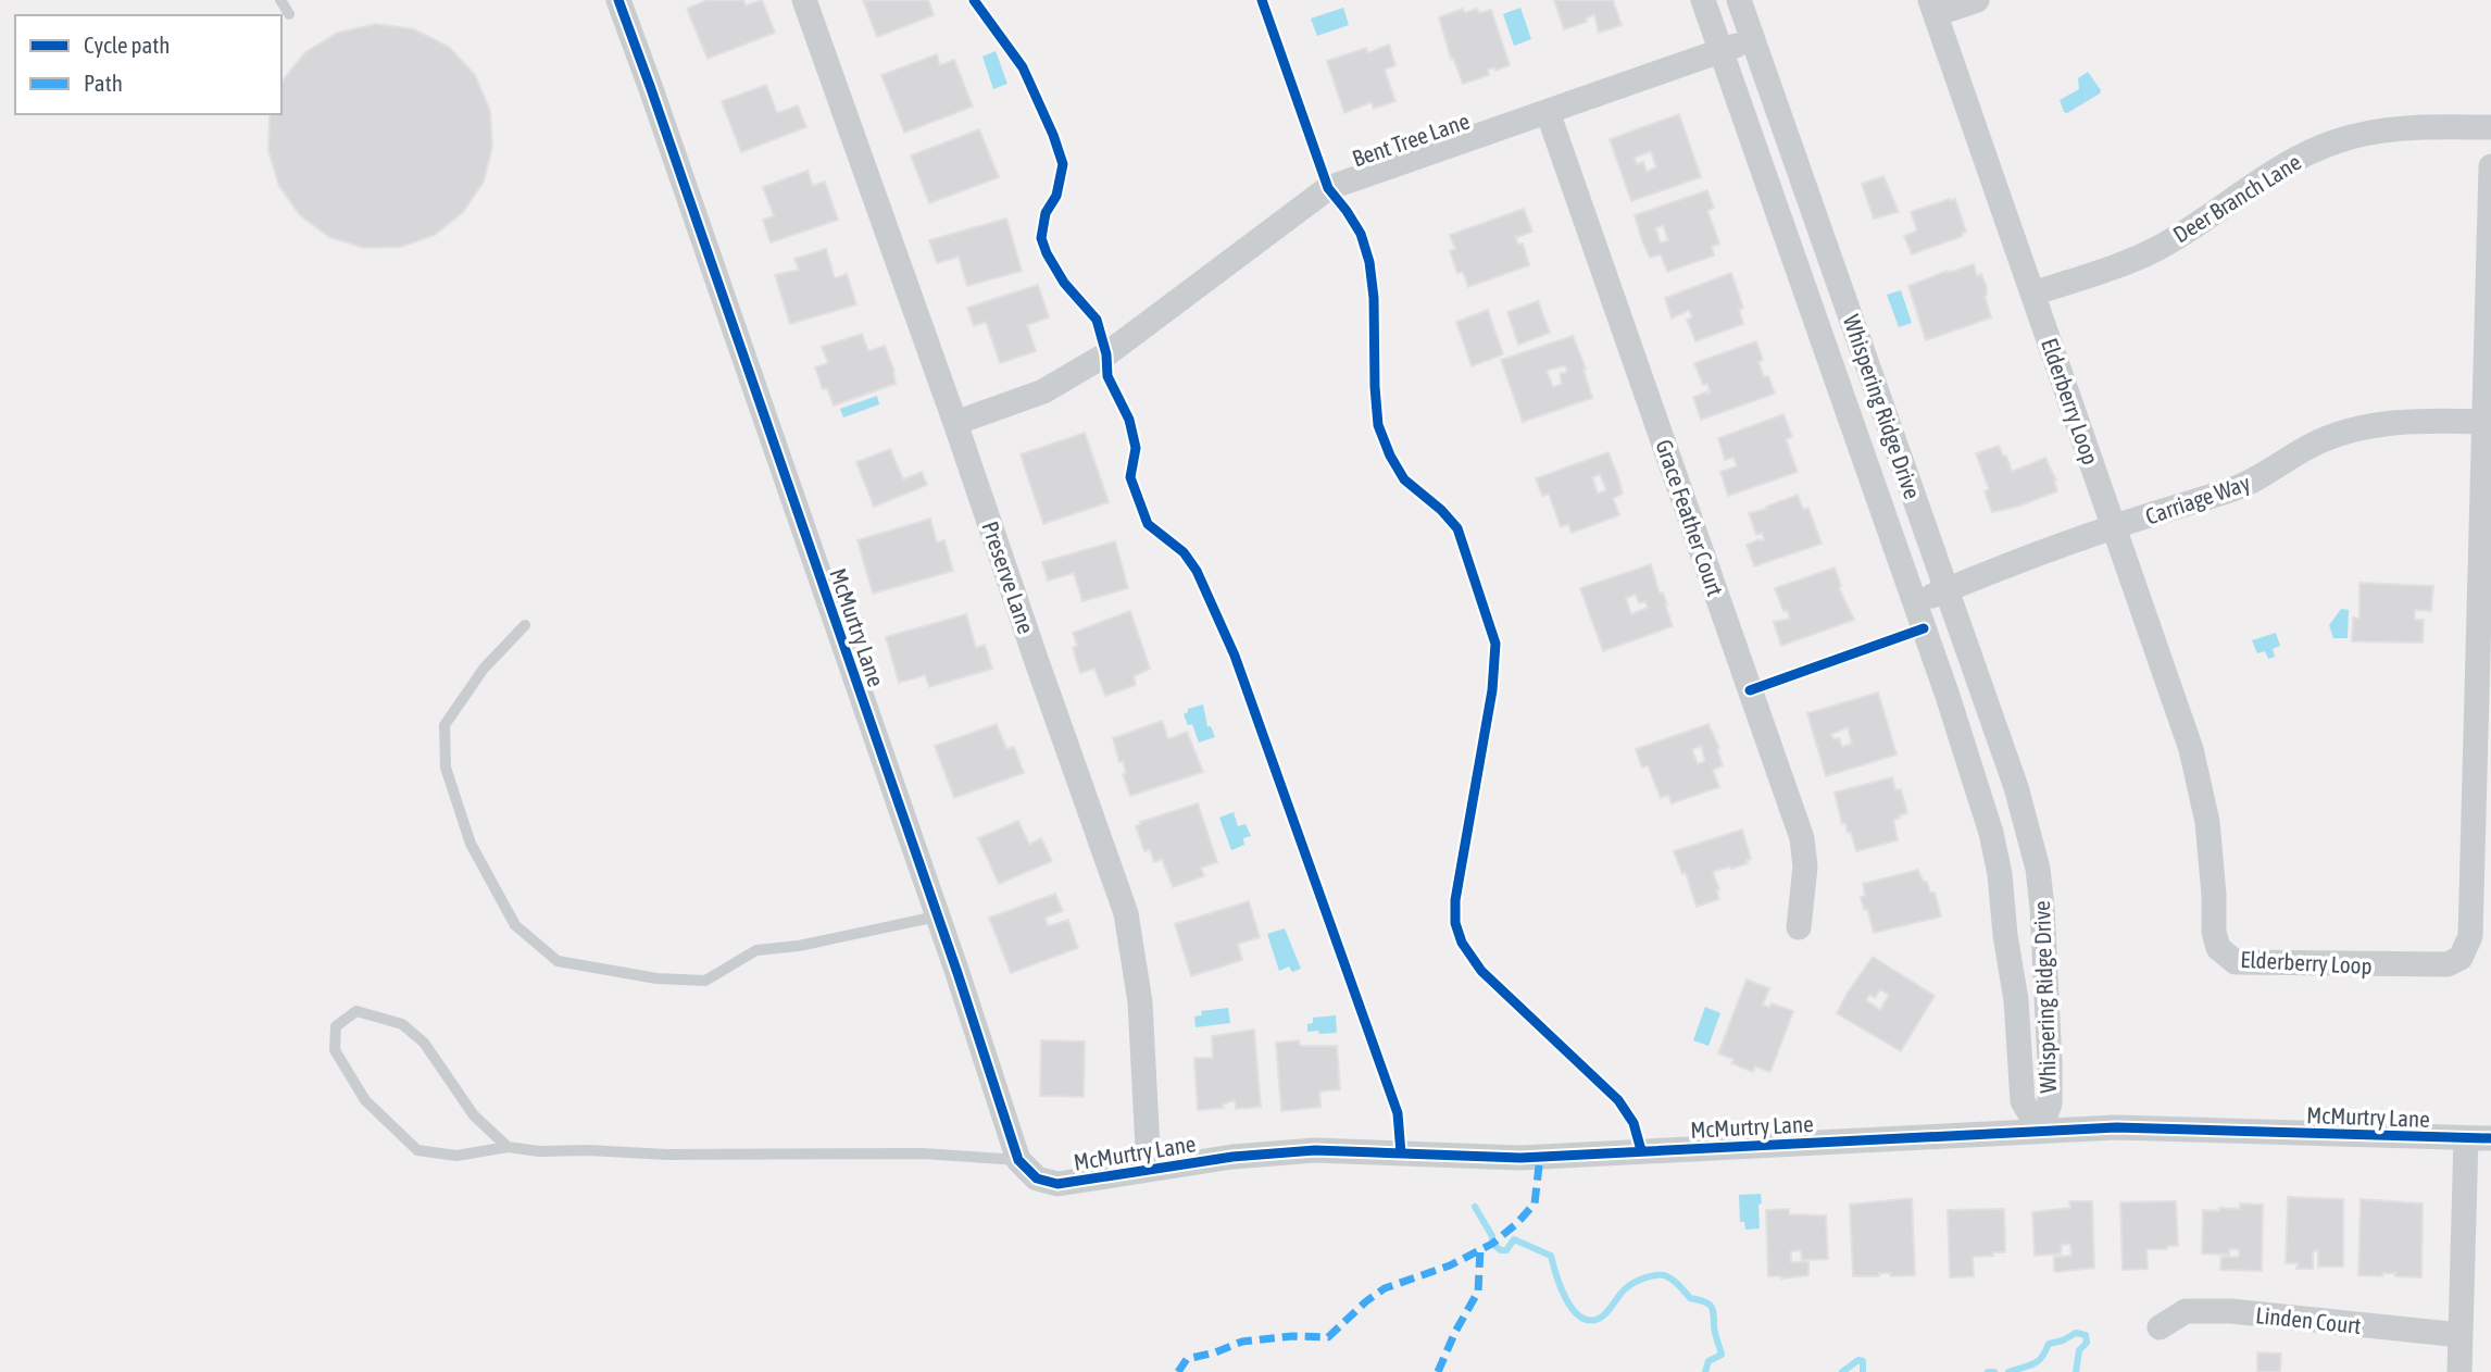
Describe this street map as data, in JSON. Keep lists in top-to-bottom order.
{
  "streets": {
    "street": [
      "Bent Tree Lane",
      "Deer Branch Lane",
      "Elderberry Loop",
      "Whispering Ridge Drive",
      "Carriage Way",
      "Grace Feather Court",
      "Preserve Lane",
      "McMurtry Lane",
      "Linden Court"
    ]
  },
  "crossings": [
    ["Bent Tree Lane", "Whispering Ridge Drive"],
    ["Bent Tree Lane", "Grace Feather Court"],
    ["Bent Tree Lane", "Preserve Lane"],
    ["Deer Branch Lane", "Elderberry Loop"],
    ["Elderberry Loop", "Carriage Way"],
    ["Whispering Ridge Drive", "Carriage Way"],
    ["Whispering Ridge Drive", "McMurtry Lane"],
    ["Preserve Lane", "McMurtry Lane"]
  ],
  "legend": ["Cycle path", "Path"]
}
